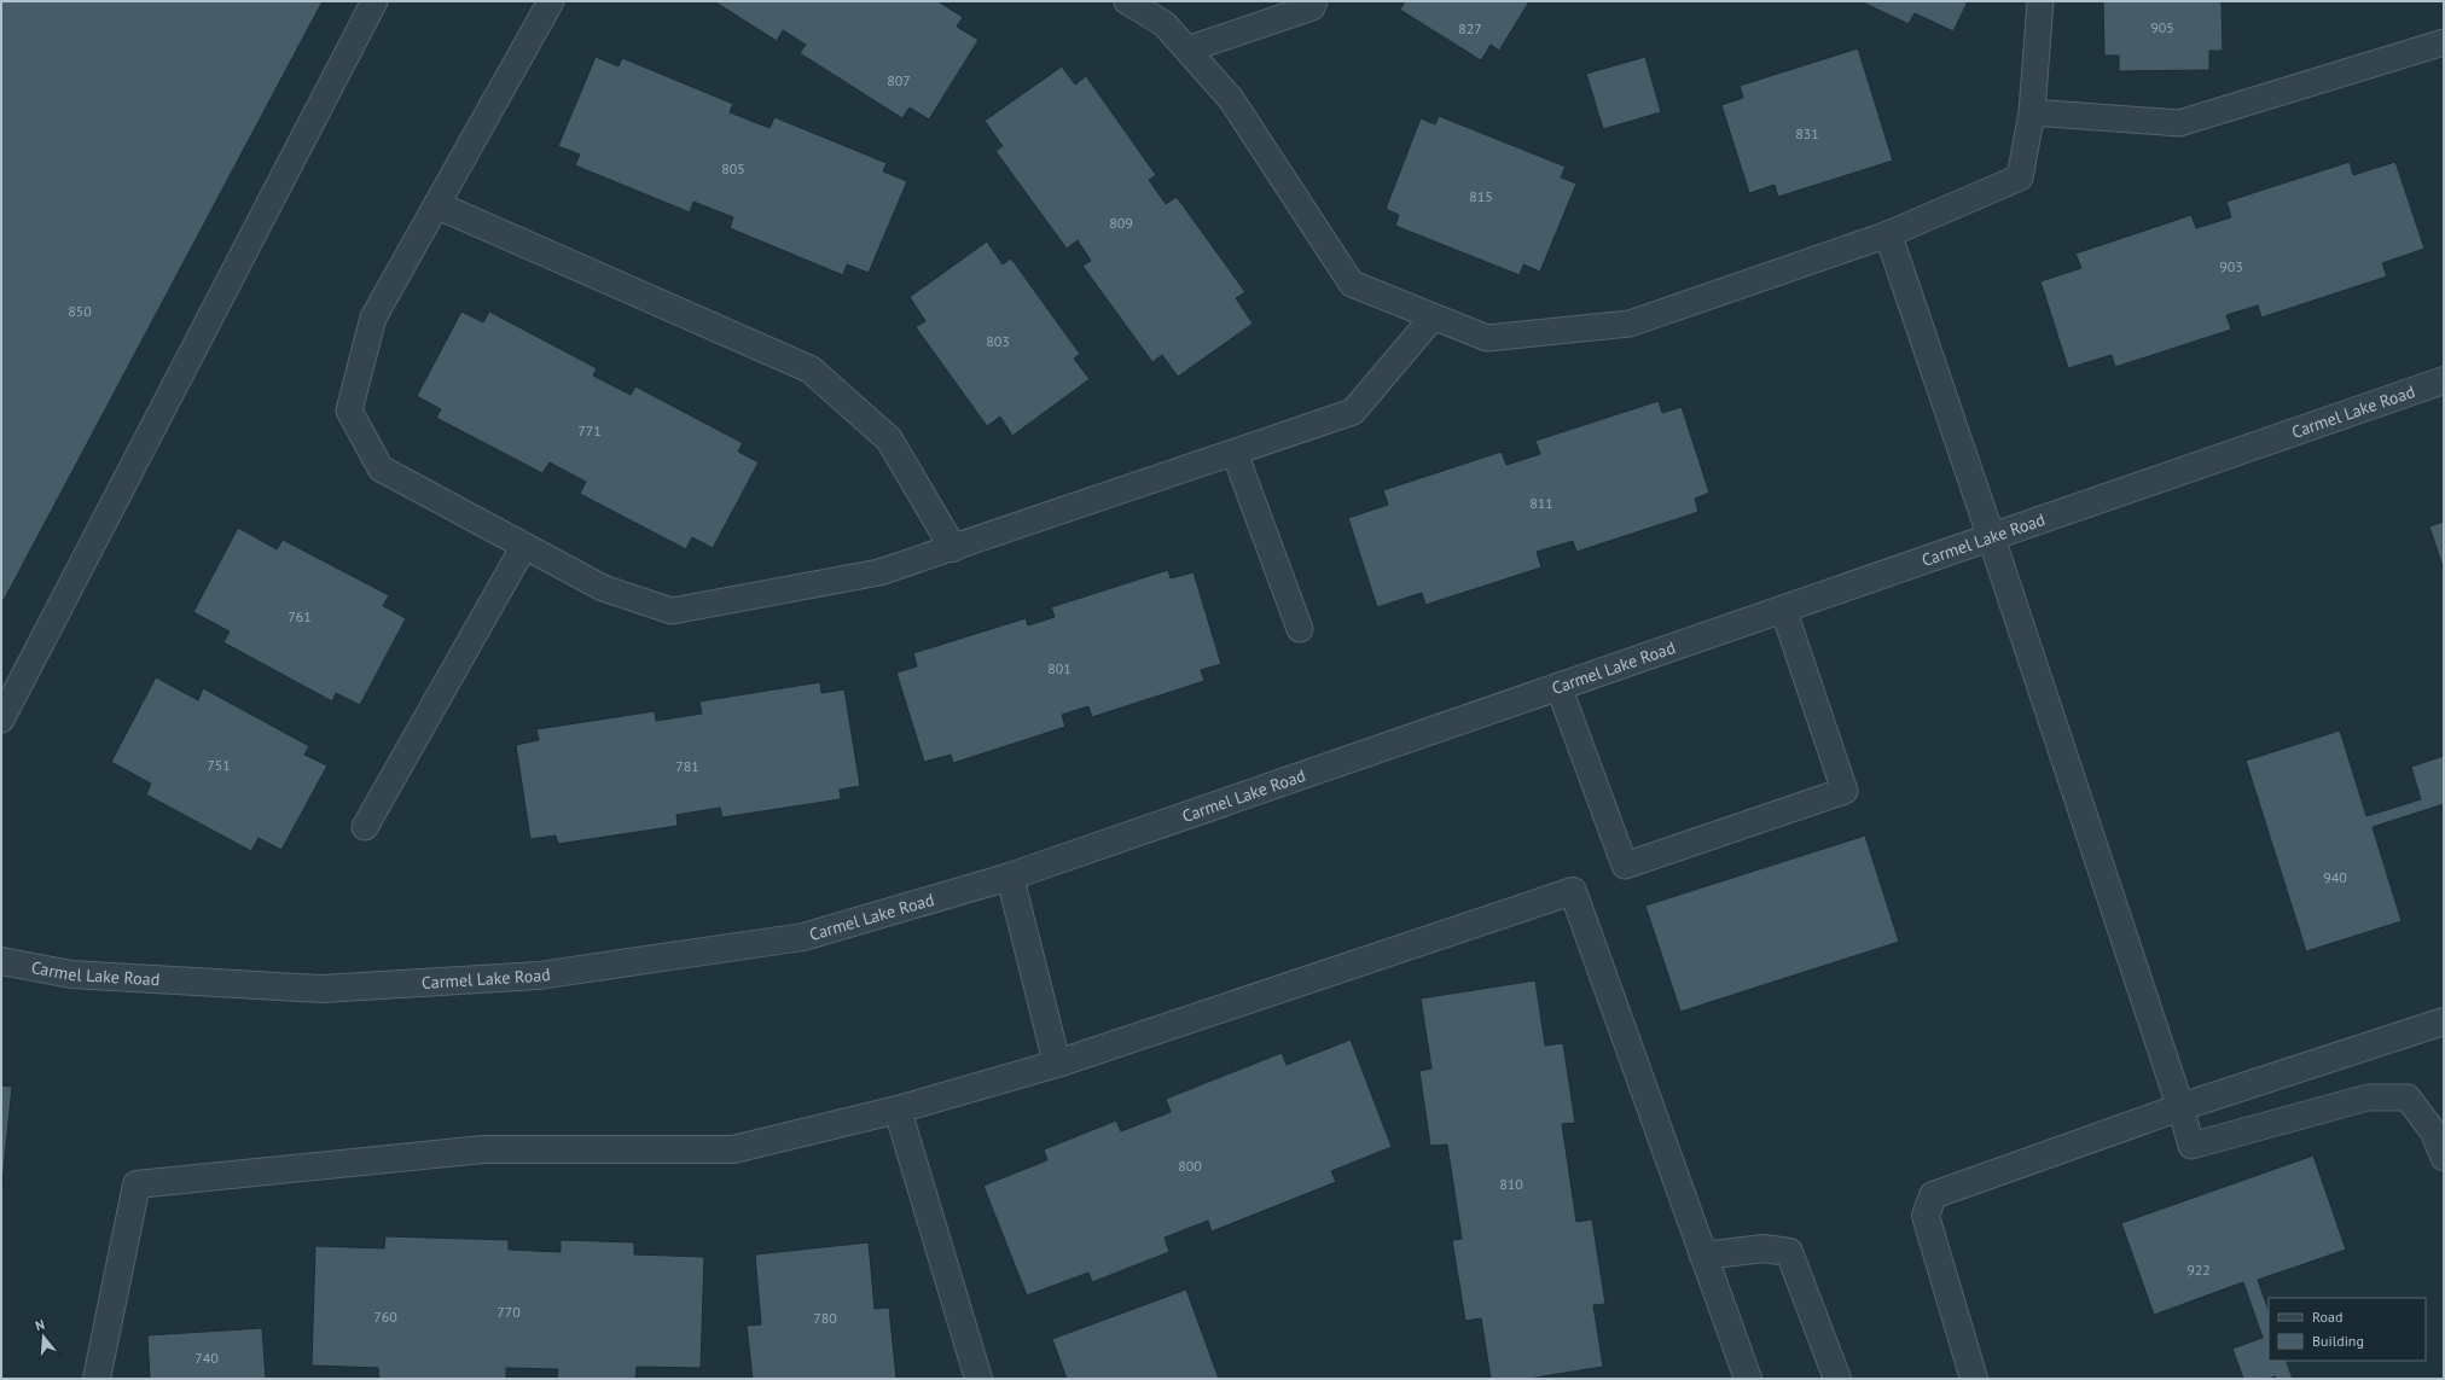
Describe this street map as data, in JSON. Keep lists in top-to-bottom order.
{
  "streets": {
    "street": ["Carmel Lake Road"]
  },
  "house_numbers": [
    "905",
    "827",
    "807",
    "831",
    "805",
    "815",
    "809",
    "903",
    "850",
    "803",
    "771",
    "811",
    "761",
    "801",
    "751",
    "781",
    "940",
    "800",
    "810",
    "922",
    "770",
    "760",
    "780",
    "740"
  ],
  "legend": ["Road", "Building"],
  "north": "top"
}
